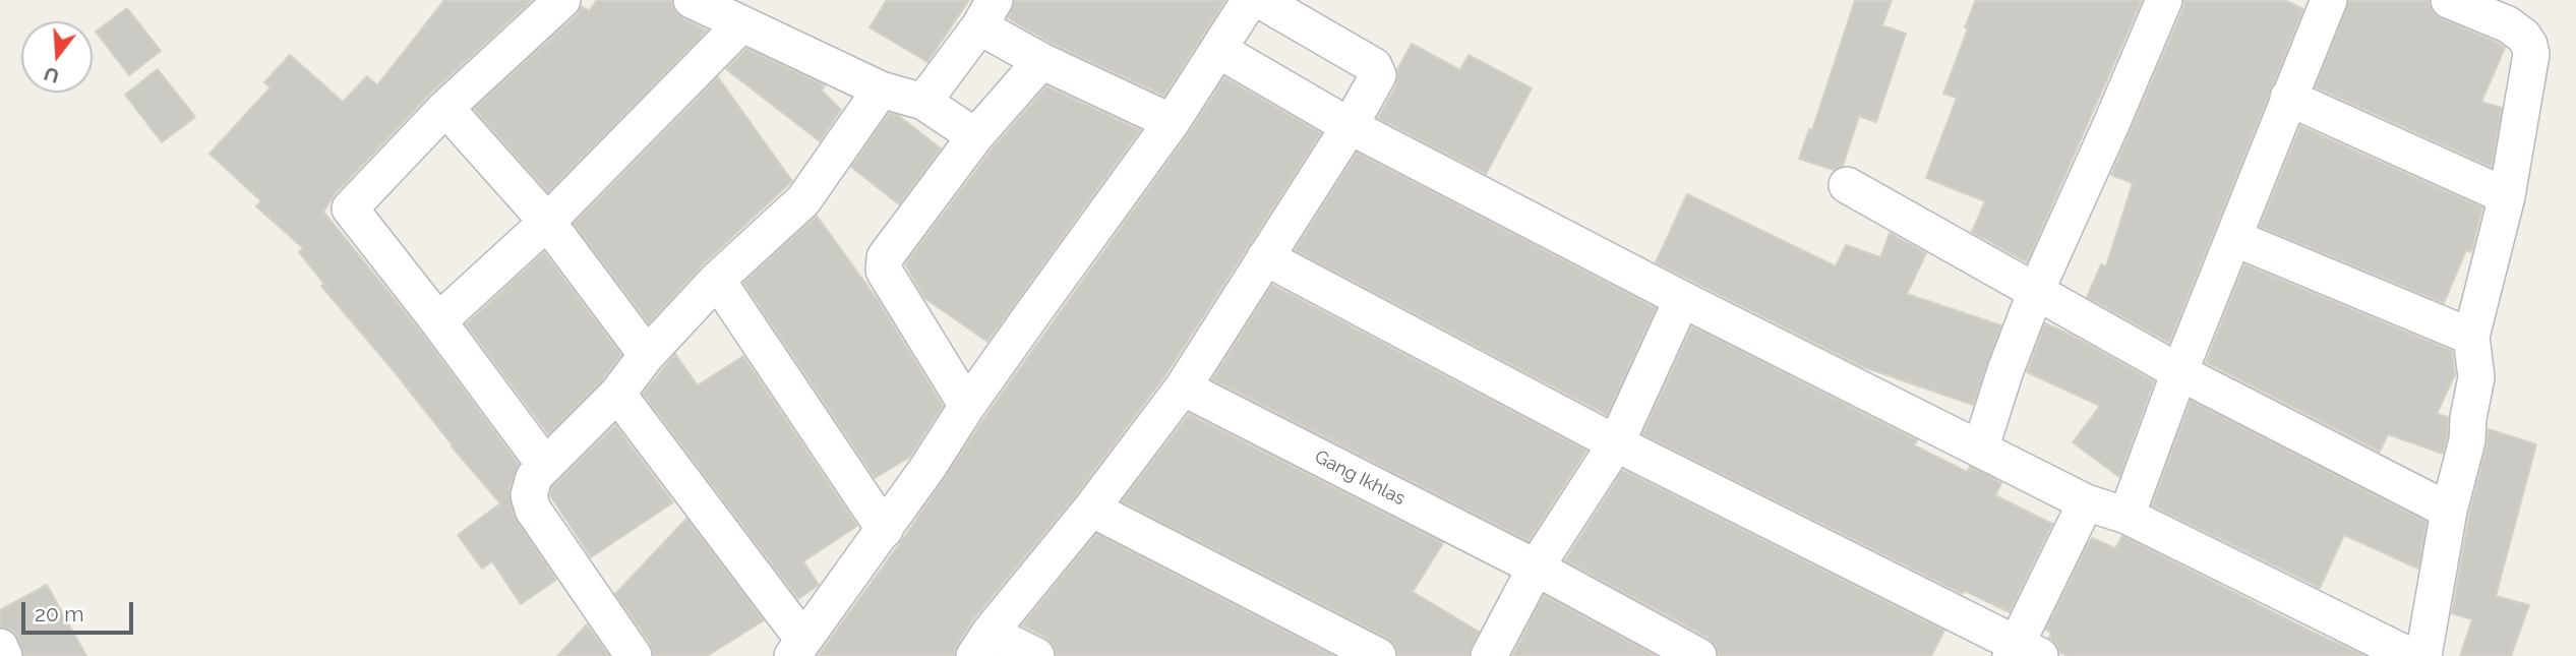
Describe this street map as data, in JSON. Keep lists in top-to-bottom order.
{
  "streets": {
    "street": ["Gang Ikhlas"]
  },
  "scale_bar": "20 m",
  "north": "bottom"
}
